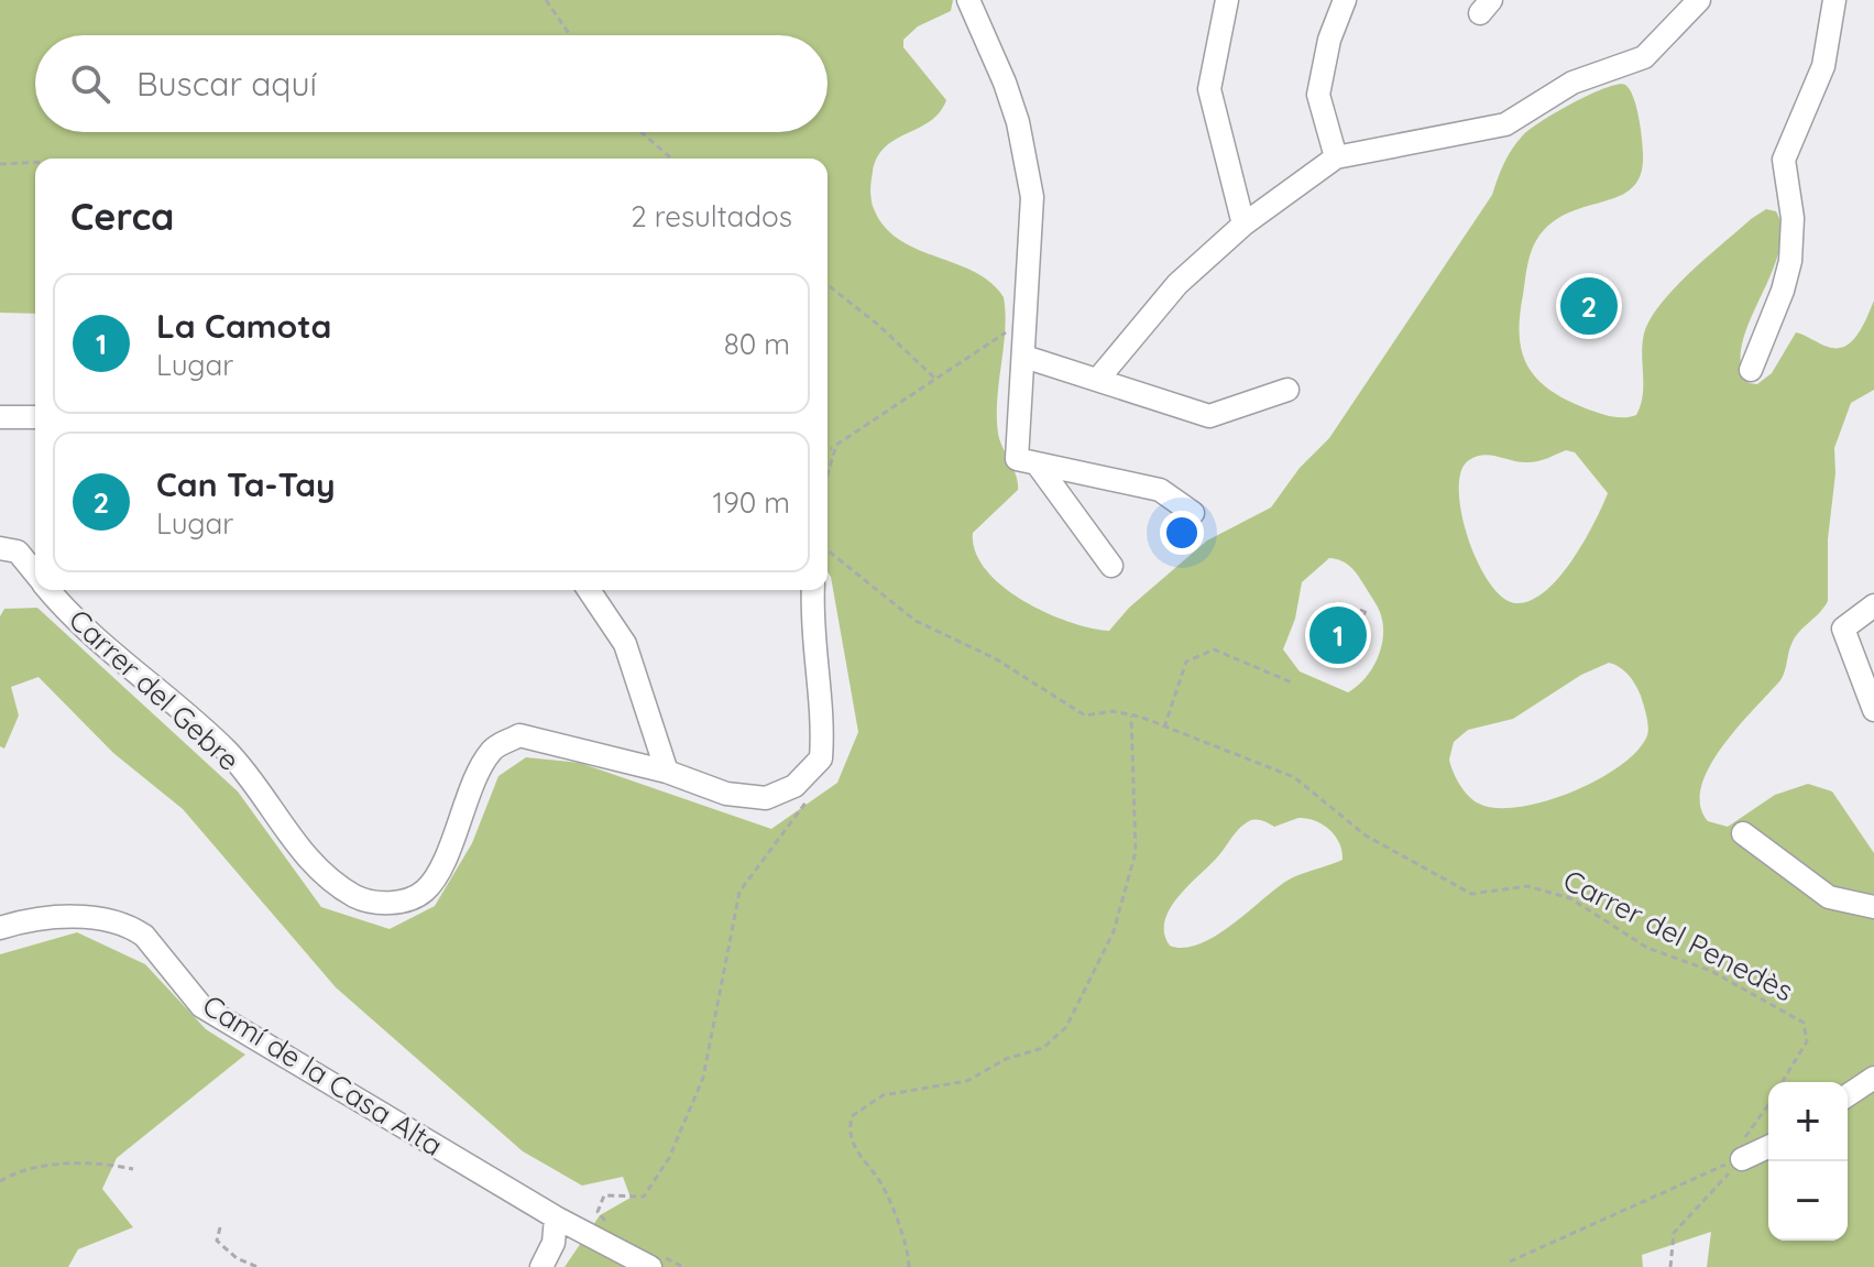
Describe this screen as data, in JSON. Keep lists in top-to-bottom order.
{
  "streets": {
    "street": ["Carrer del Gebre", "Camí de la Casa Alta"],
    "path": ["Carrer del Penedès"]
  },
  "page": {
    "search": "Buscar aquí",
    "heading": ["Cerca", "2 resultados"],
    "pins": ["2", "1"],
    "list": [
      {
        "mark": "1",
        "name": "La Camota",
        "note": "Lugar",
        "value": "80 m"
      },
      {
        "mark": "2",
        "name": "Can Ta-Tay",
        "note": "Lugar",
        "value": "190 m"
      }
    ],
    "map_buttons": ["+", "−"]
  }
}
